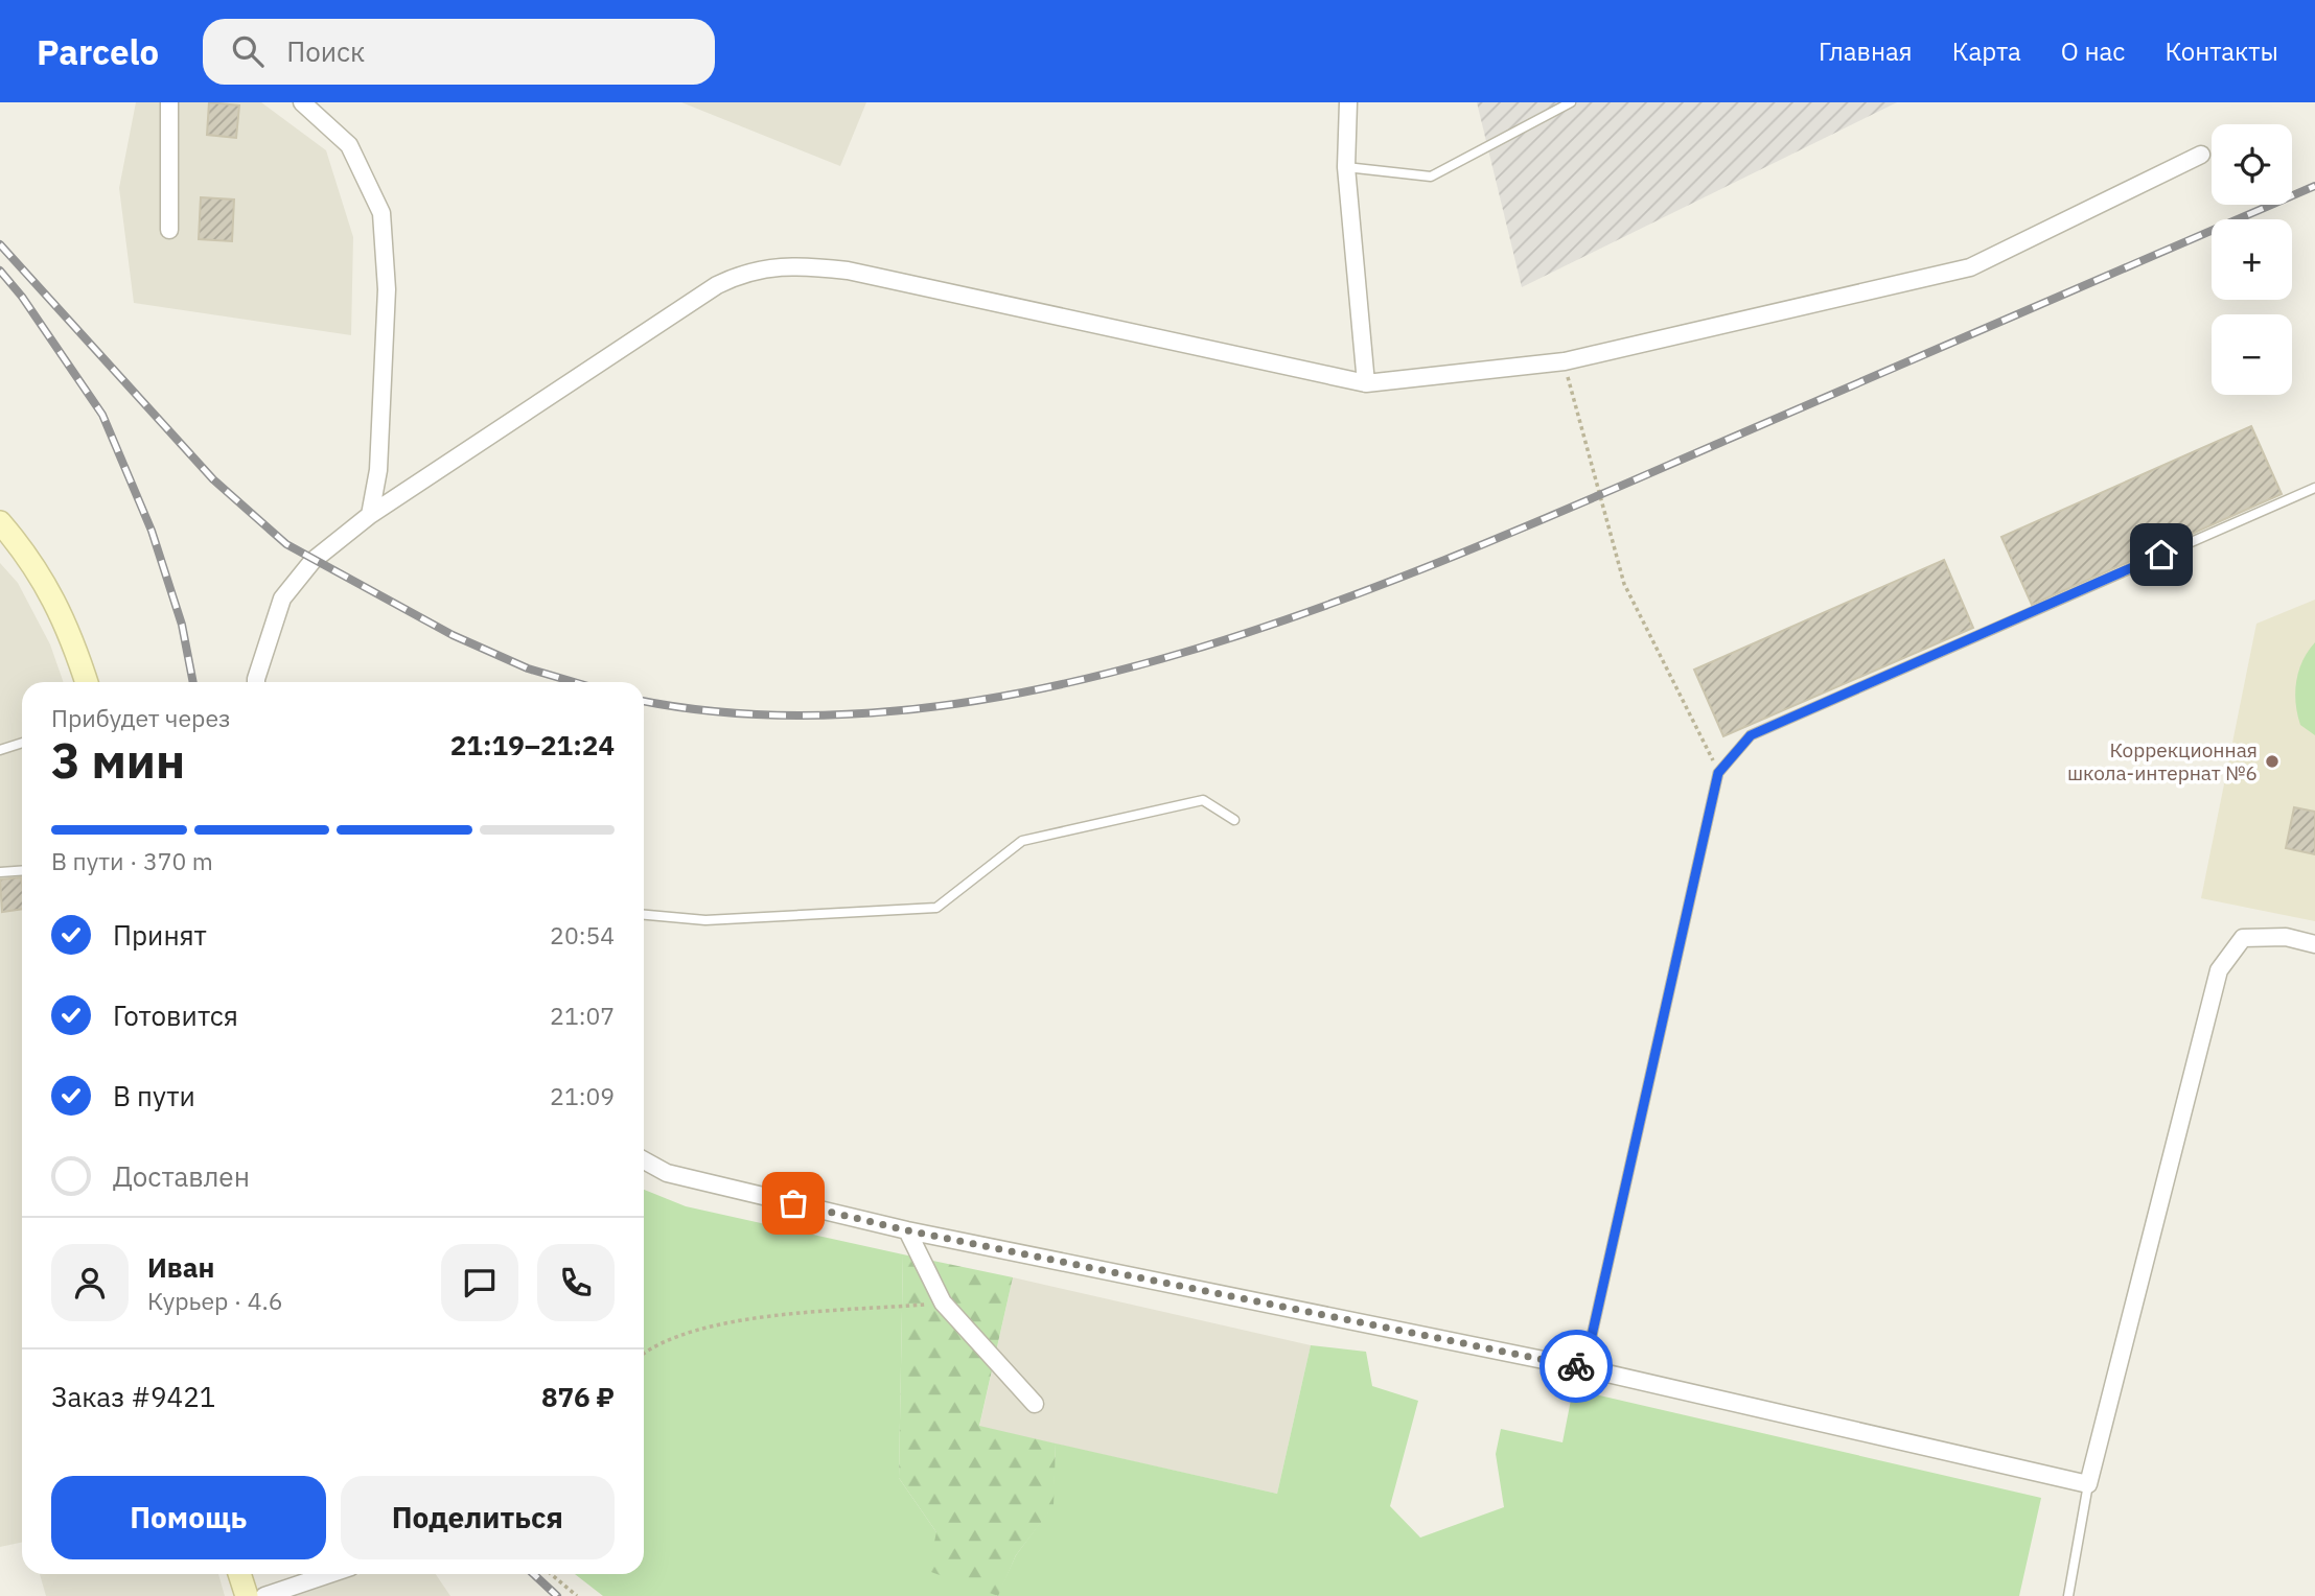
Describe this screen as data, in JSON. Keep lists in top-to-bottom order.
{
  "places": ["Коррекционная школа-интернат №6"],
  "page": {
    "header": "Parcelo",
    "search": "Поиск",
    "nav": [
      "Главная",
      "Карта",
      "О нас",
      "Контакты"
    ],
    "map_buttons": ["+", "−"],
    "heading": ["3 мин", "Прибудет через", "21:19–21:24"],
    "panel": [
      "Иван",
      "Курьер · 4.6",
      "Заказ #9421",
      "876 ₽"
    ],
    "bar": "В пути · 370 m",
    "list": [
      ["Принят", "20:54"],
      ["Готовится", "21:07"],
      ["В пути", "21:09"],
      "Доставлен"
    ],
    "buttons": ["Помощь", "Поделиться"]
  }
}
